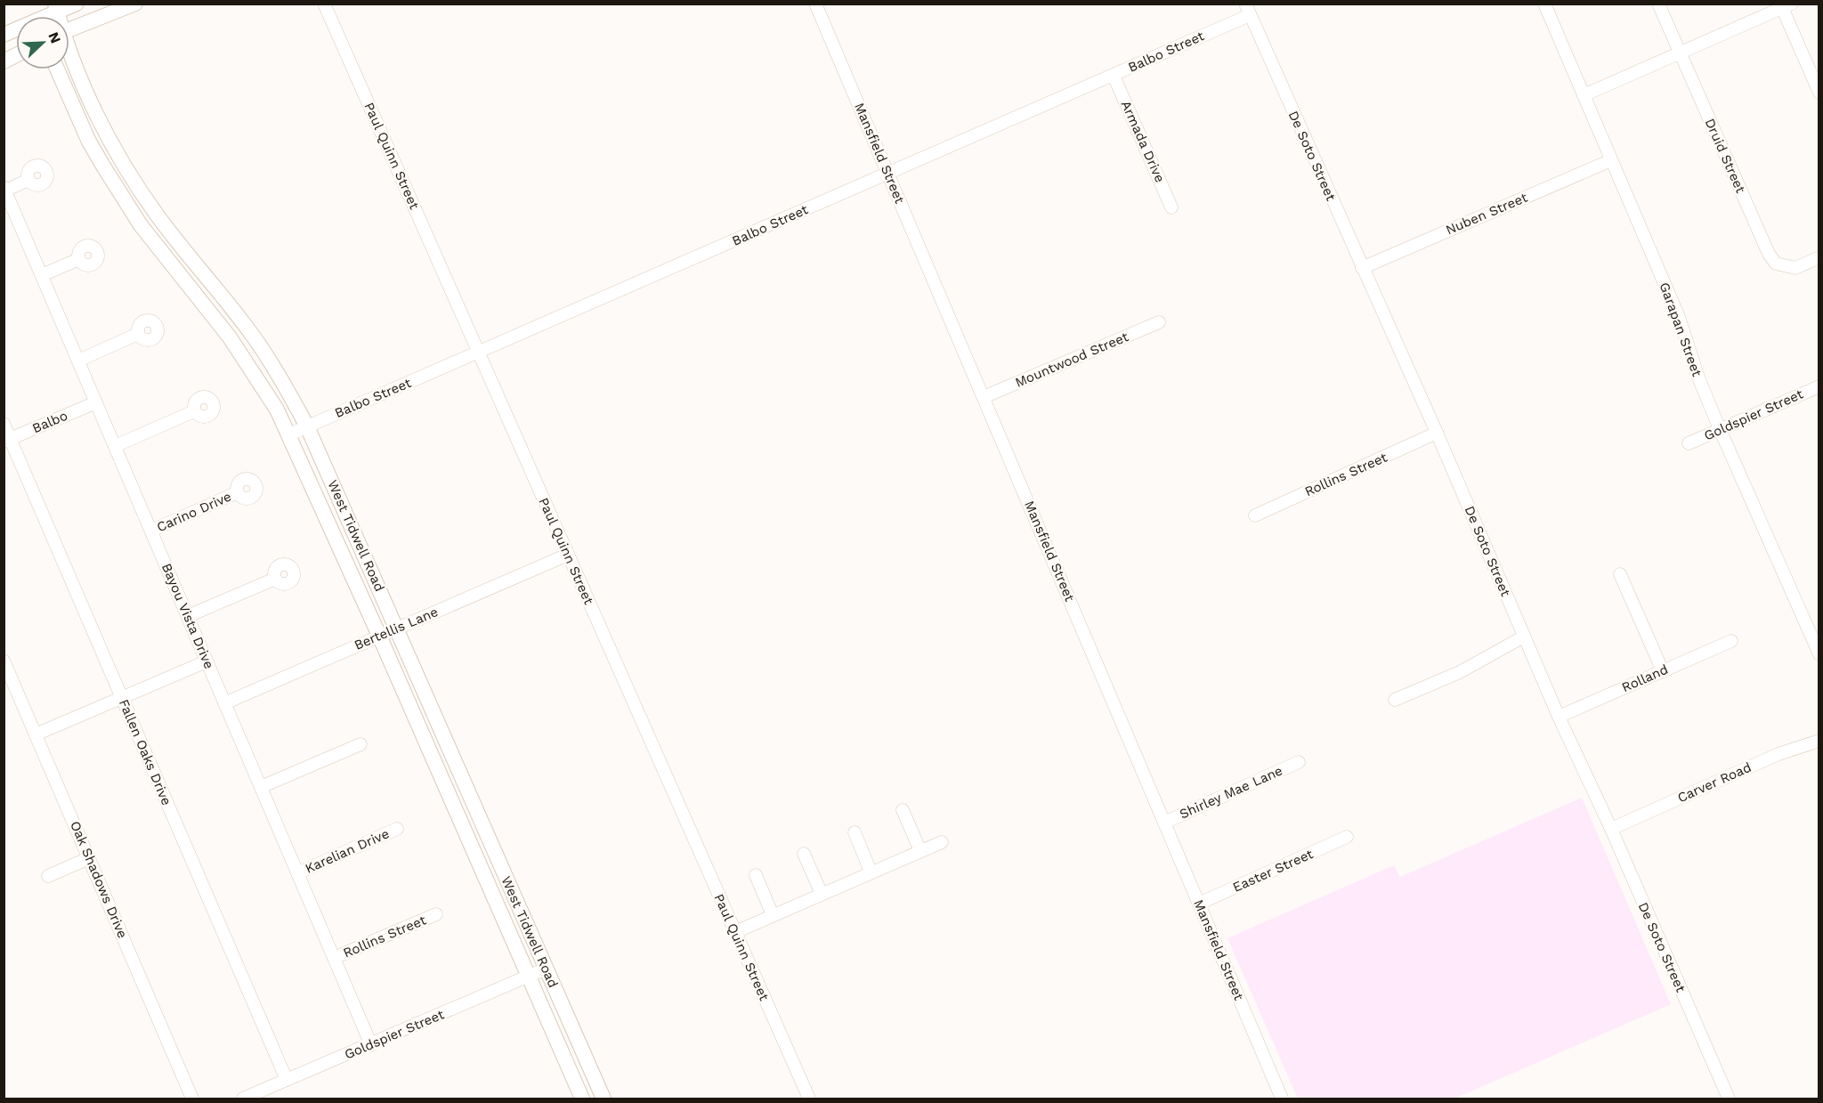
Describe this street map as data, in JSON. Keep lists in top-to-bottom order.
{
  "streets": {
    "main road": ["West Tidwell Road"],
    "street": [
      "Balbo Street",
      "Armada Drive",
      "Mansfield Street",
      "Paul Quinn Street",
      "De Soto Street",
      "Druid Street",
      "Nuben Street",
      "Garapan Street",
      "Mountwood Street",
      "Goldspier Street",
      "Balbo",
      "Rollins Street",
      "Carino Drive",
      "Bayou Vista Drive",
      "Bertellis Lane",
      "Rolland",
      "Fallen Oaks Drive",
      "Carver Road",
      "Shirley Mae Lane",
      "Karelian Drive",
      "Easter Street",
      "Oak Shadows Drive"
    ]
  },
  "crossings": [
    ["Balbo Street", "Armada Drive"],
    ["Balbo Street", "Mansfield Street"],
    ["Balbo Street", "Paul Quinn Street"],
    ["Balbo Street", "De Soto Street"],
    ["Balbo Street", "West Tidwell Road"],
    ["Mansfield Street", "Mountwood Street"],
    ["Mansfield Street", "Shirley Mae Lane"],
    ["Mansfield Street", "Easter Street"],
    ["Paul Quinn Street", "Bertellis Lane"],
    ["De Soto Street", "Nuben Street"],
    ["De Soto Street", "Rollins Street"],
    ["De Soto Street", "Rolland"],
    ["De Soto Street", "Carver Road"],
    ["Nuben Street", "Garapan Street"],
    ["Garapan Street", "Goldspier Street"],
    ["Goldspier Street", "West Tidwell Road"],
    ["Goldspier Street", "Bayou Vista Drive"],
    ["Goldspier Street", "Fallen Oaks Drive"],
    ["Balbo", "Bayou Vista Drive"],
    ["Balbo", "Fallen Oaks Drive"],
    ["Rollins Street", "Bayou Vista Drive"],
    ["Carino Drive", "Bayou Vista Drive"],
    ["West Tidwell Road", "Bertellis Lane"],
    ["Bayou Vista Drive", "Bertellis Lane"],
    ["Bayou Vista Drive", "Karelian Drive"]
  ],
  "north": "top right"
}
